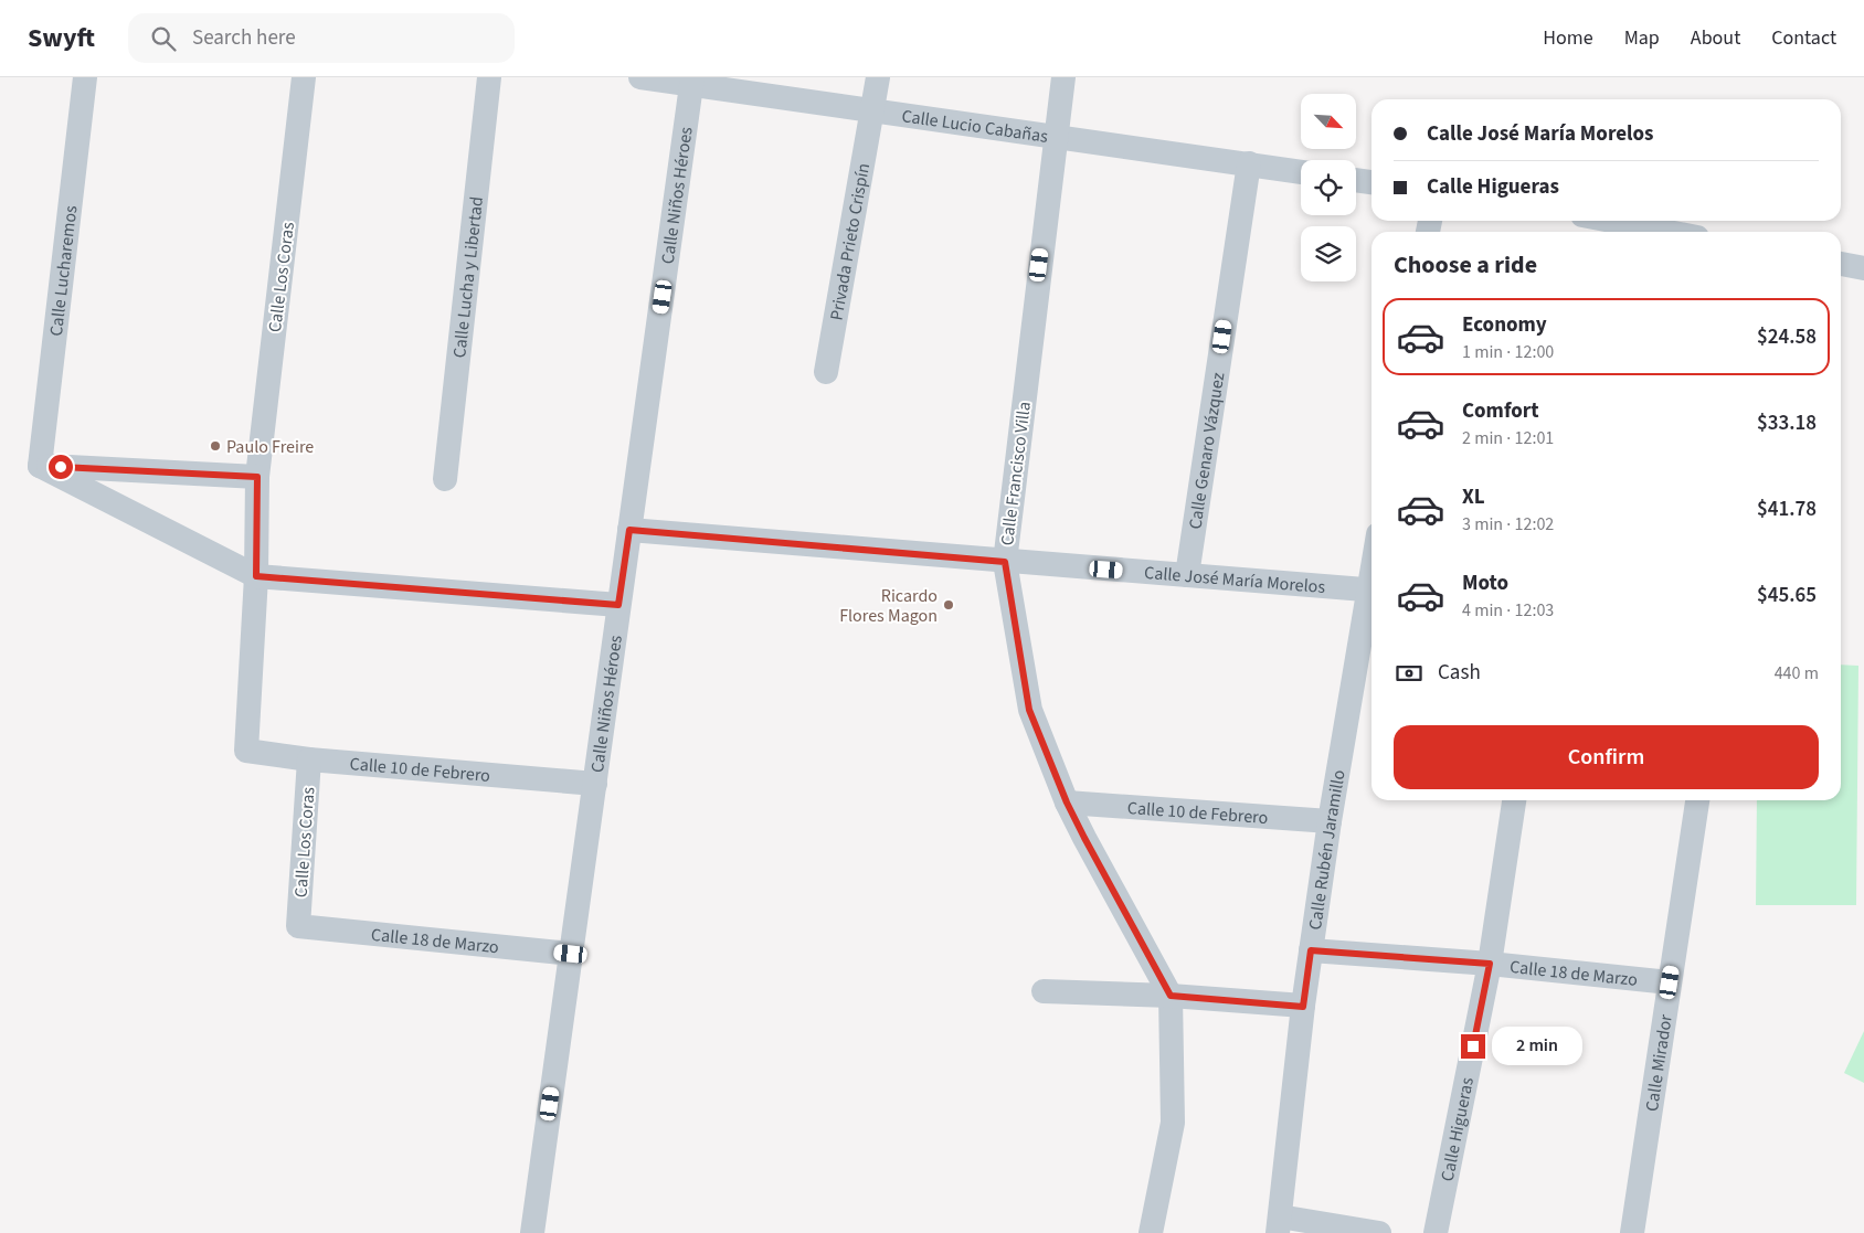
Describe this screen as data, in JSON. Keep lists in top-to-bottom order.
{
  "streets": {
    "street": [
      "Calle Lucio Cabañas",
      "Calle Niños Héroes",
      "Privada Prieto Crispín",
      "Calle Lucharemos",
      "Calle Los Coras",
      "Calle Lucha y Libertad",
      "Calle Genaro Vázquez",
      "Calle Francisco Villa",
      "Calle José María Morelos",
      "Calle 10 de Febrero",
      "Calle Rubén Jaramillo",
      "Calle 18 de Marzo",
      "Calle Mirador",
      "Calle Higueras"
    ]
  },
  "crossings": [
    ["Calle Lucio Cabañas", "Calle Niños Héroes"],
    ["Calle Lucio Cabañas", "Privada Prieto Crispín"],
    ["Calle Lucio Cabañas", "Calle Genaro Vázquez"],
    ["Calle Lucio Cabañas", "Calle Francisco Villa"],
    ["Calle Niños Héroes", "Calle José María Morelos"],
    ["Calle Niños Héroes", "Calle 10 de Febrero"],
    ["Calle Niños Héroes", "Calle 18 de Marzo"],
    ["Calle Los Coras", "Calle 10 de Febrero"],
    ["Calle Los Coras", "Calle 18 de Marzo"],
    ["Calle Genaro Vázquez", "Calle José María Morelos"],
    ["Calle Francisco Villa", "Calle José María Morelos"],
    ["Calle Francisco Villa", "Calle 10 de Febrero"],
    ["Calle 10 de Febrero", "Calle Rubén Jaramillo"],
    ["Calle Rubén Jaramillo", "Calle 18 de Marzo"],
    ["Calle 18 de Marzo", "Calle Mirador"],
    ["Calle 18 de Marzo", "Calle Higueras"]
  ],
  "places": ["Paulo Freire", "Ricardo Flores Magon"],
  "north": "bottom right",
  "page": {
    "header": "Swyft",
    "search": "Search here",
    "nav": [
      "Home",
      "Map",
      "About",
      "Contact"
    ],
    "banner": ["Calle José María Morelos", "Calle Higueras"],
    "heading": "Choose a ride",
    "list": [
      {
        "name": "Economy",
        "note": "1 min · 12:00",
        "value": "$24.58"
      },
      {
        "name": "Comfort",
        "note": "2 min · 12:01",
        "value": "$33.18"
      },
      {
        "name": "XL",
        "note": "3 min · 12:02",
        "value": "$41.78"
      },
      {
        "name": "Moto",
        "note": "4 min · 12:03",
        "value": "$45.65"
      }
    ],
    "pay": ["Cash", "440 m"],
    "buttons": "Confirm",
    "bubble": "2 min"
  }
}
